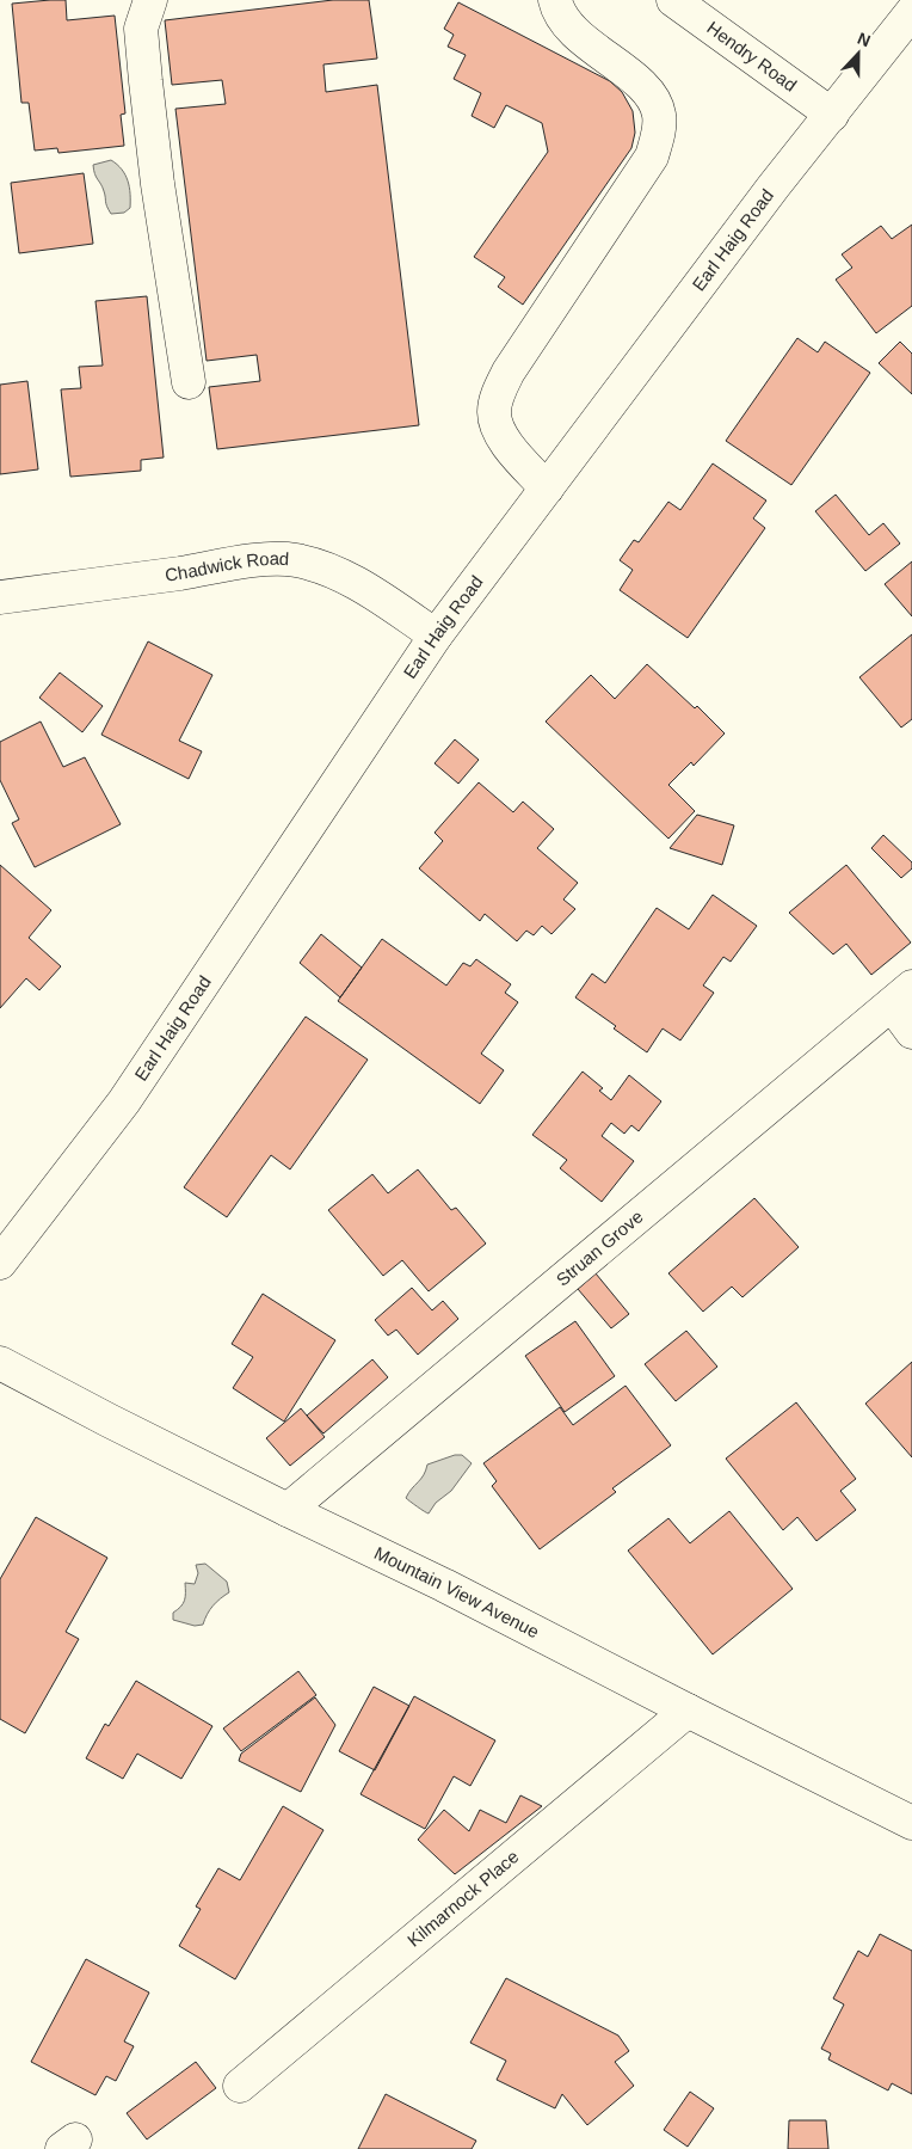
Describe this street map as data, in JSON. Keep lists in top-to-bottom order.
{
  "streets": {
    "street": [
      "Hendry Road",
      "Earl Haig Road",
      "Chadwick Road",
      "Struan Grove",
      "Mountain View Avenue",
      "Kilmarnock Place"
    ]
  },
  "crossings": [
    ["Hendry Road", "Earl Haig Road"],
    ["Earl Haig Road", "Chadwick Road"],
    ["Struan Grove", "Mountain View Avenue"],
    ["Mountain View Avenue", "Kilmarnock Place"]
  ],
  "north": "top"
}
